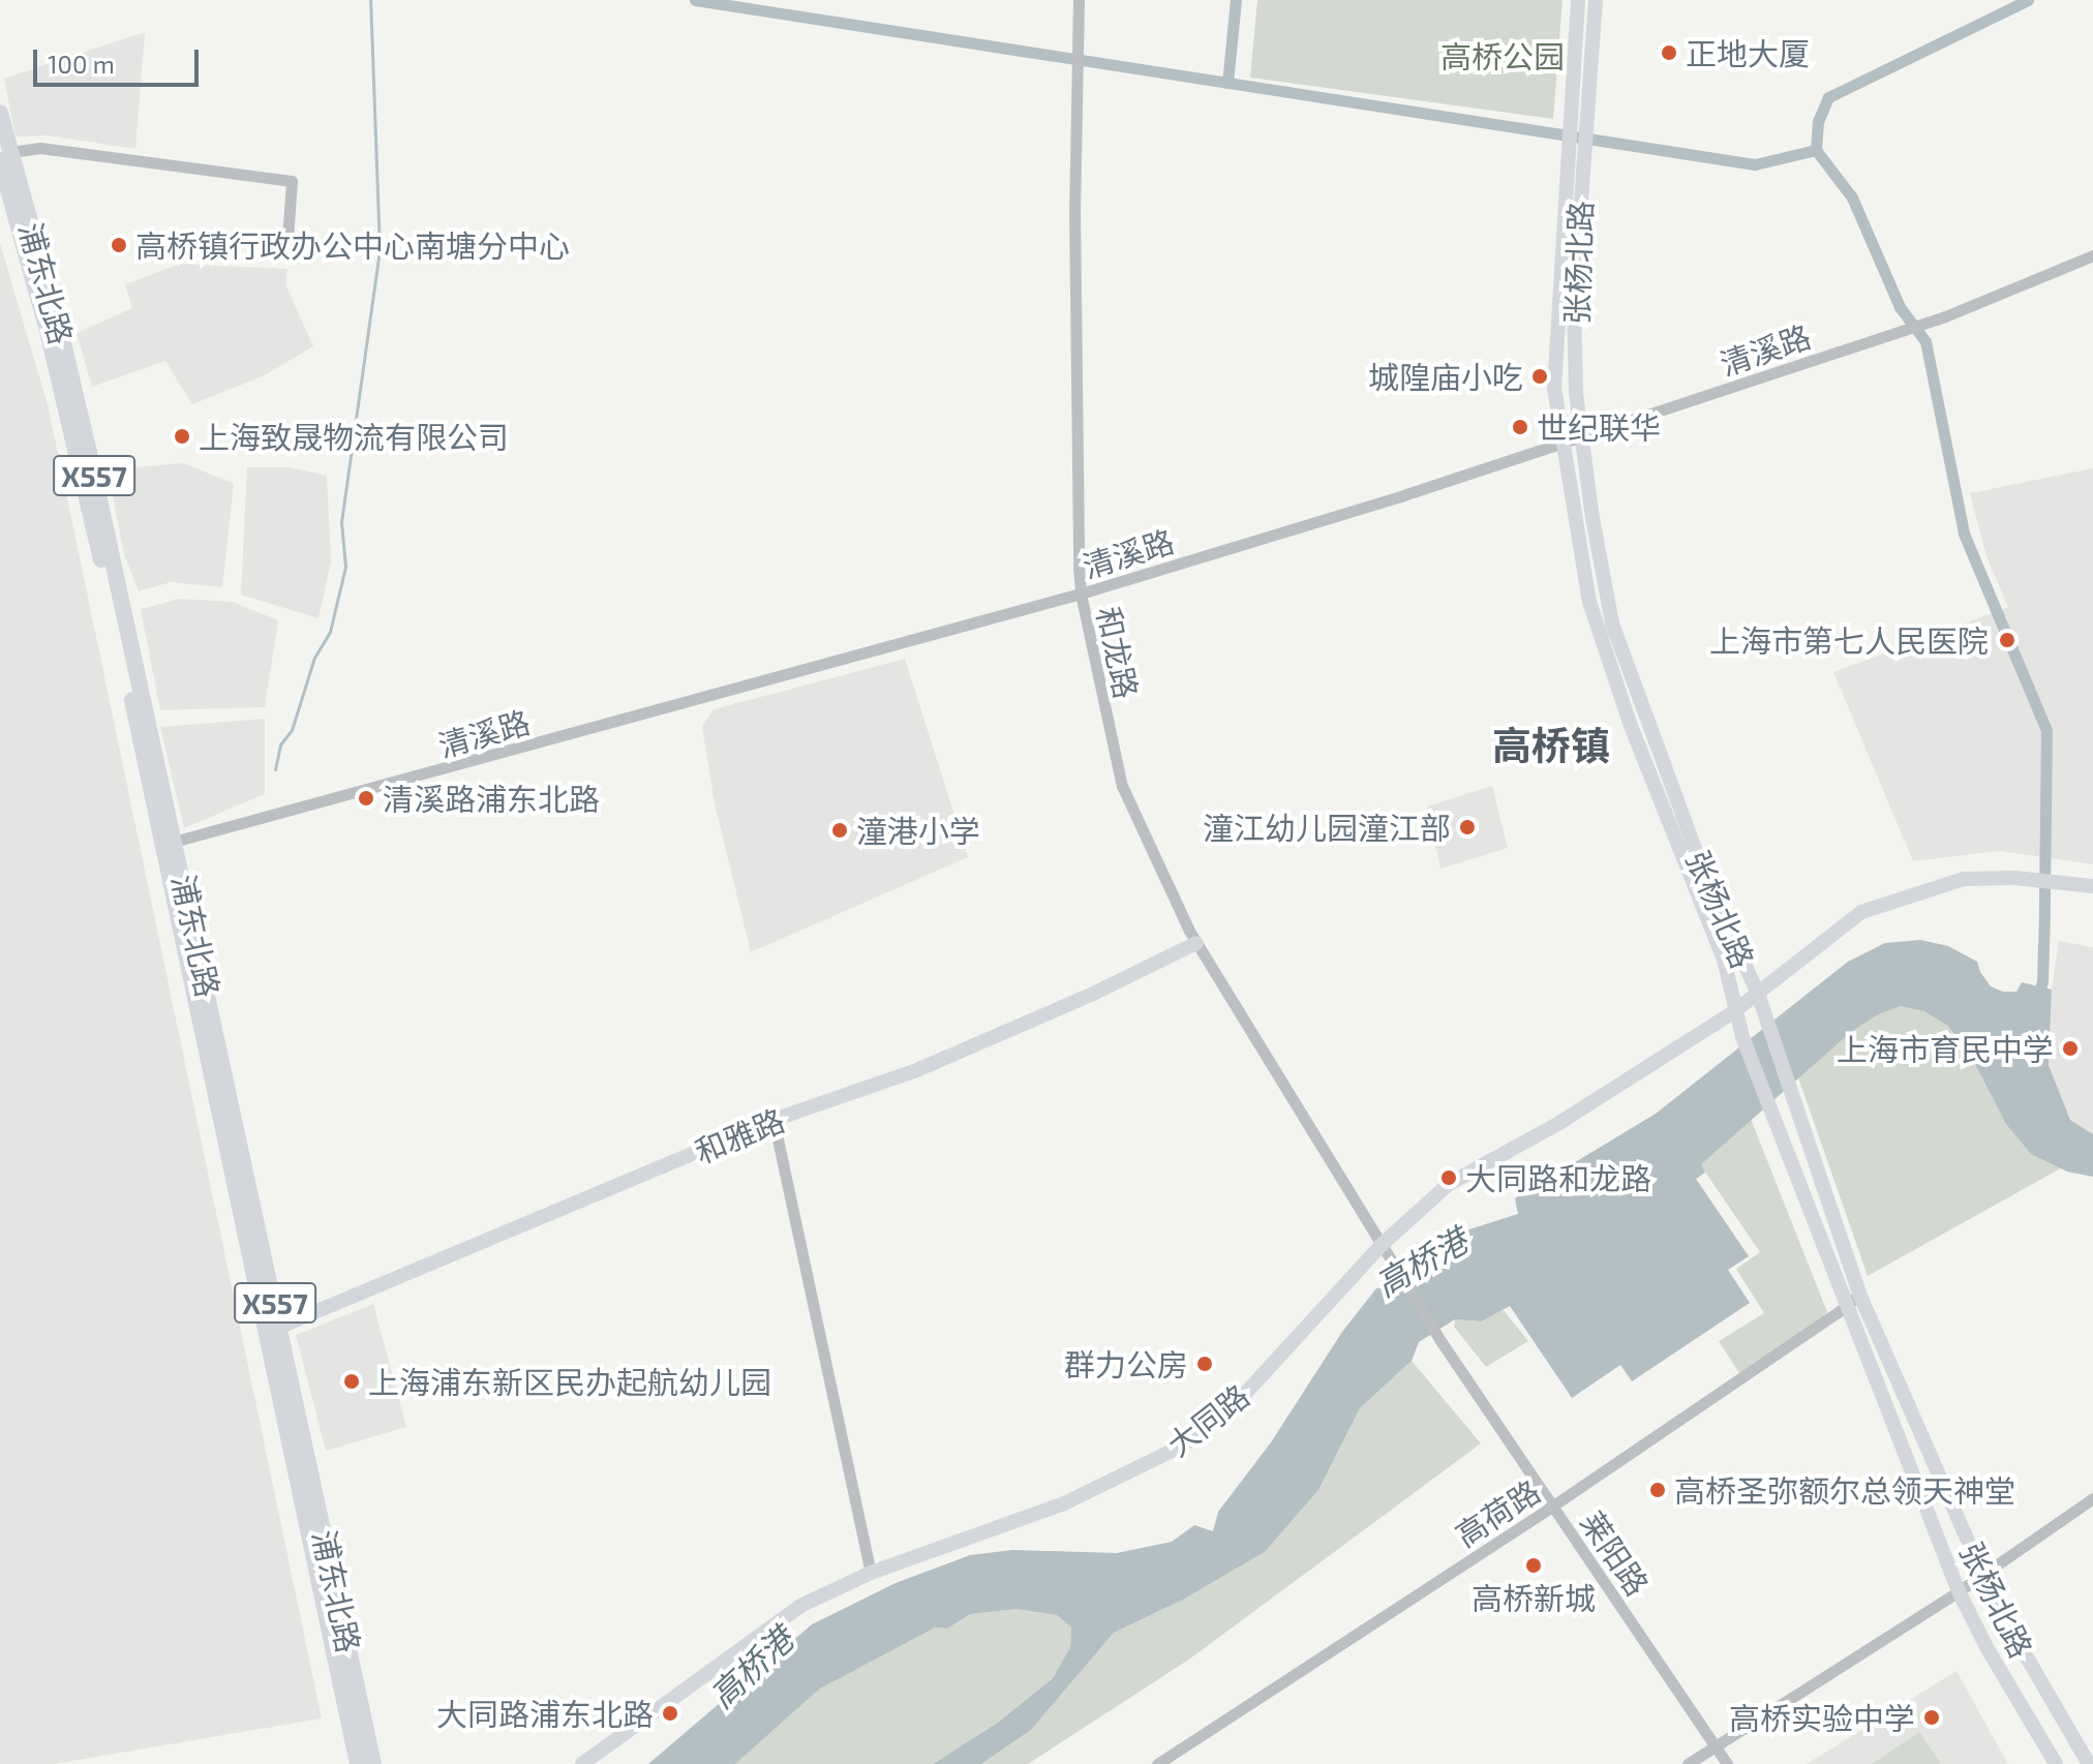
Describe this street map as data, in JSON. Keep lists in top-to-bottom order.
{
  "streets": {
    "main road": [
      "张杨北路",
      "浦东北路",
      "X557",
      "和雅路",
      "大同路"
    ],
    "street": [
      "清溪路",
      "和龙路",
      "高荷路",
      "莱阳路"
    ]
  },
  "crossings": [
    ["张杨北路", "清溪路"],
    ["张杨北路", "大同路"],
    ["张杨北路", "高荷路"],
    ["浦东北路", "清溪路"],
    ["浦东北路", "和雅路"],
    ["清溪路", "和龙路"],
    ["和龙路", "和雅路"],
    ["和龙路", "大同路"],
    ["和龙路", "莱阳路"],
    ["大同路", "莱阳路"],
    ["高荷路", "莱阳路"]
  ],
  "districts": ["高桥镇"],
  "water": ["高桥港"],
  "parks": ["高桥公园"],
  "places": [
    "正地大厦",
    "高桥镇行政办公中心南塘分中心",
    "城隍庙小吃",
    "世纪联华",
    "上海致晟物流有限公司",
    "上海市第七人民医院",
    "清溪路浦东北路",
    "潼江幼儿园潼江部",
    "潼港小学",
    "上海市育民中学",
    "大同路和龙路",
    "群力公房",
    "上海浦东新区民办起航幼儿园",
    "高桥圣弥额尔总领天神堂",
    "高桥新城",
    "大同路浦东北路",
    "高桥实验中学"
  ],
  "scale_bar": "100 m"
}
